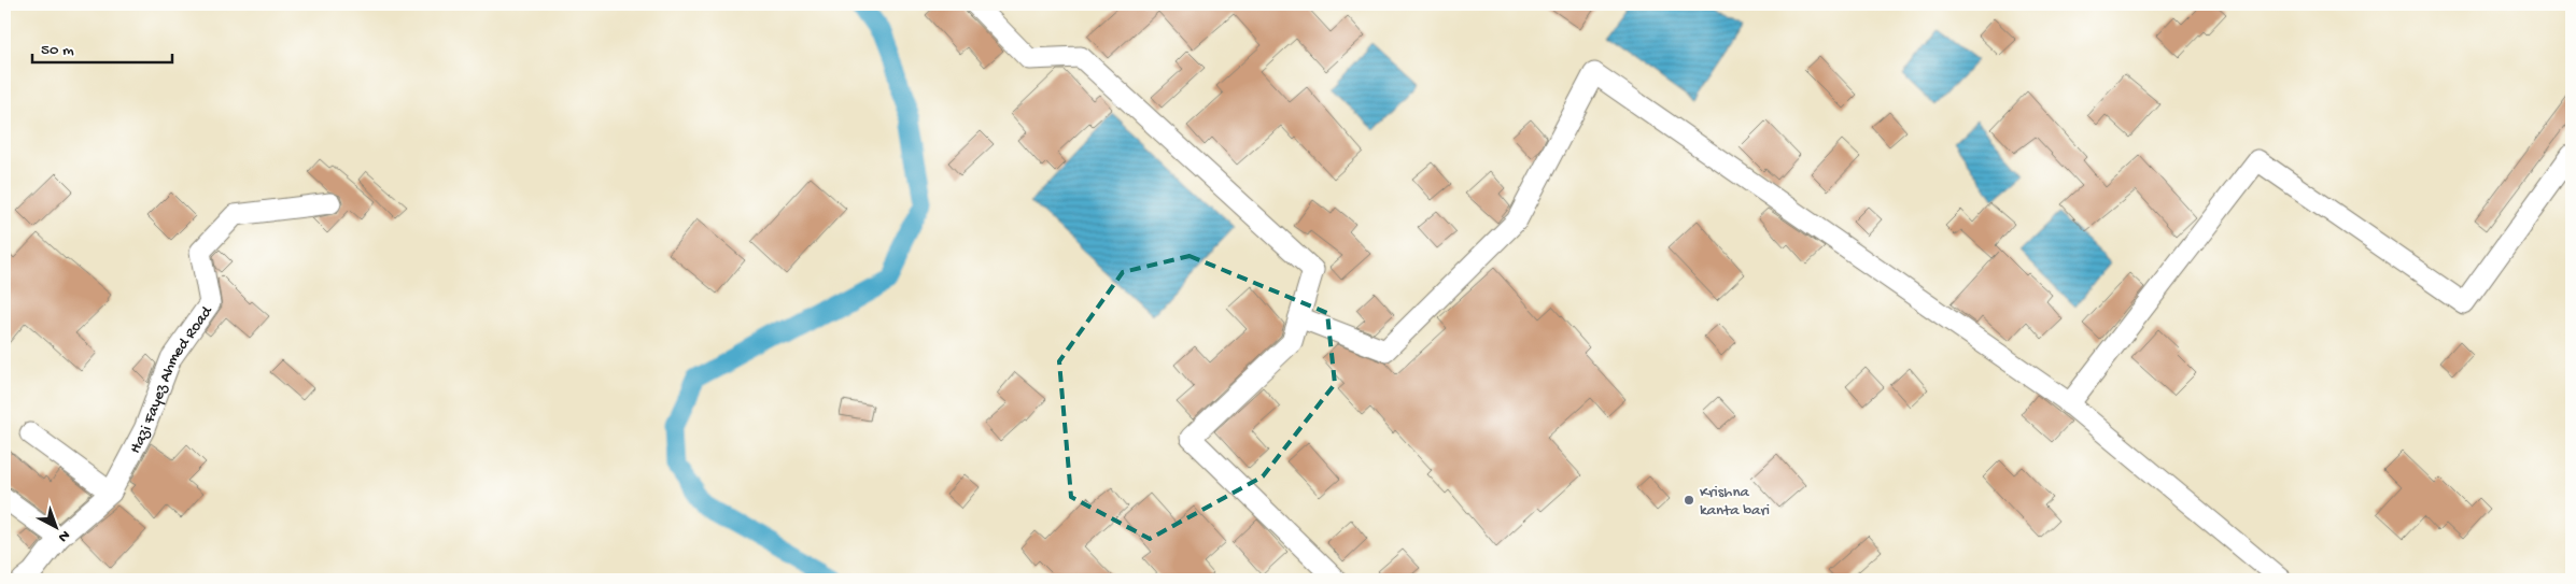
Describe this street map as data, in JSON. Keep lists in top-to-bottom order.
{
  "streets": {
    "street": ["Hazi Fayez Ahmed Road"]
  },
  "places": ["Krishna kanta bari"],
  "scale_bar": "50 m",
  "north": "bottom right"
}
